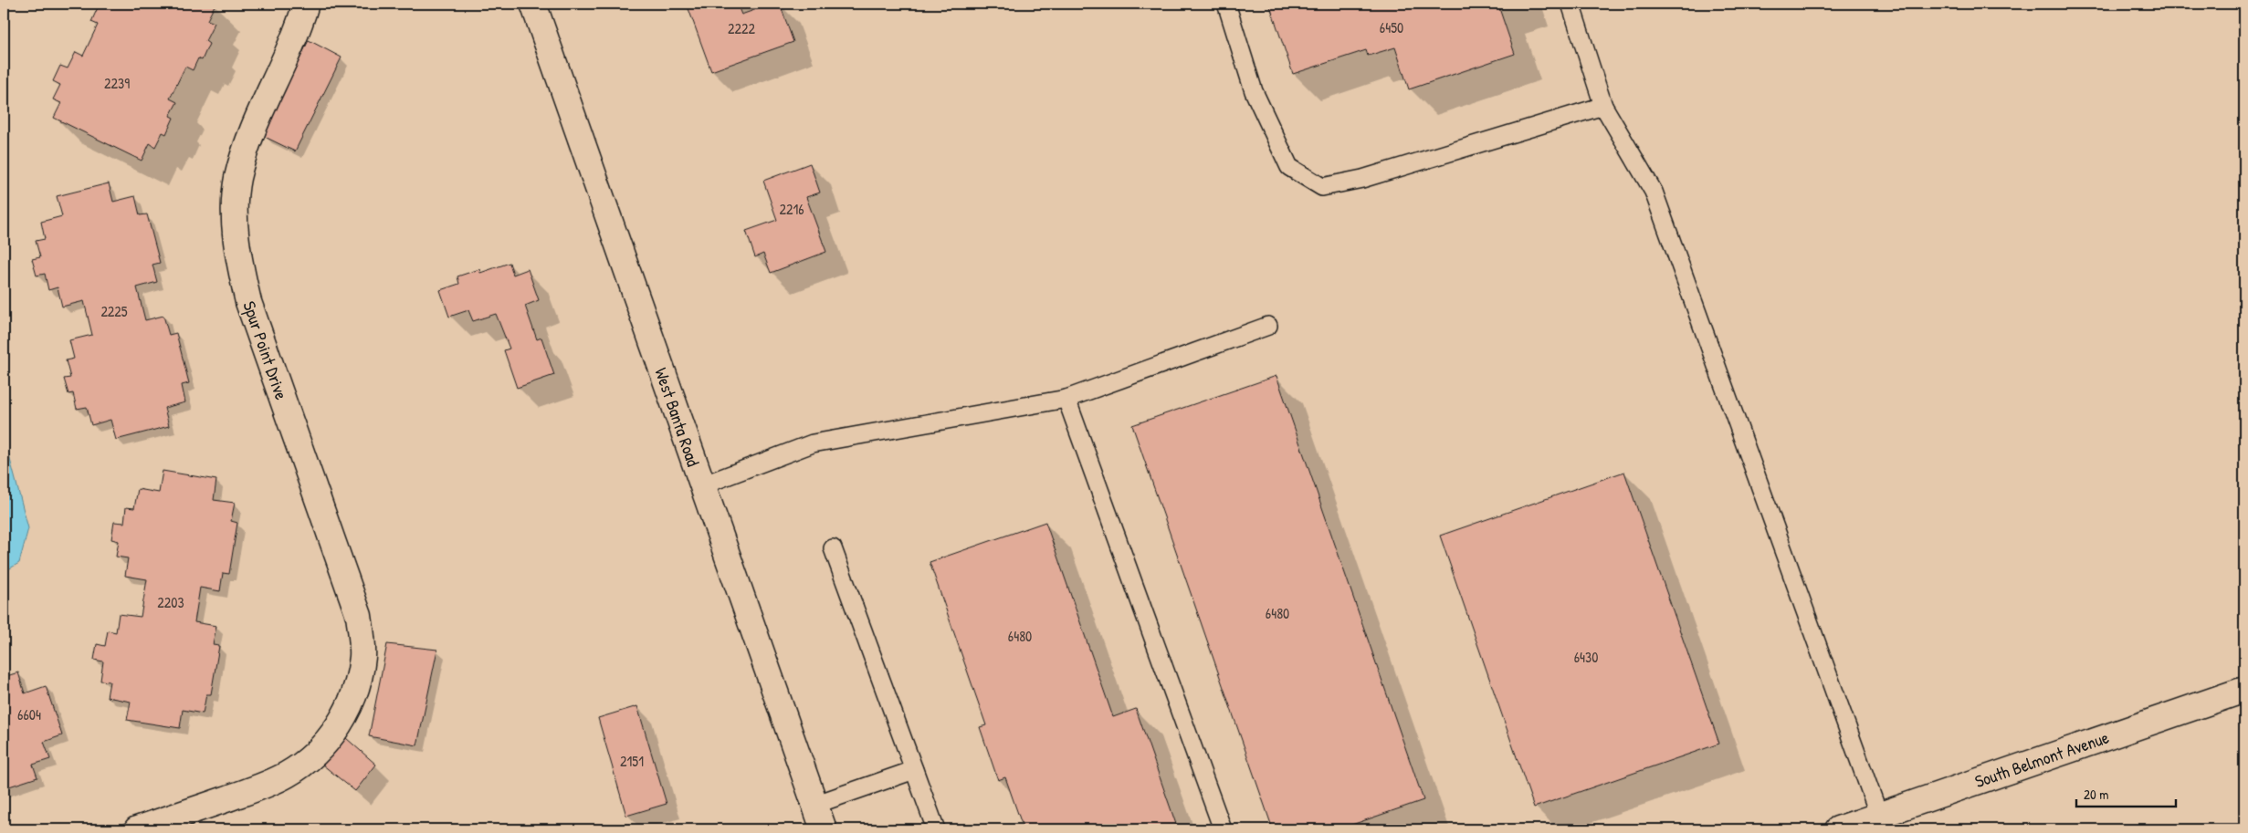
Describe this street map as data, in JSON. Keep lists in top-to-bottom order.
{
  "streets": {
    "street": ["Spur Point Drive", "West Banta Road", "South Belmont Avenue"]
  },
  "house_numbers": [
    "6450",
    "2222",
    "2239",
    "2216",
    "2225",
    "2203",
    "6480",
    "6480",
    "6430",
    "6604",
    "2151"
  ],
  "scale_bar": "20 m"
}
